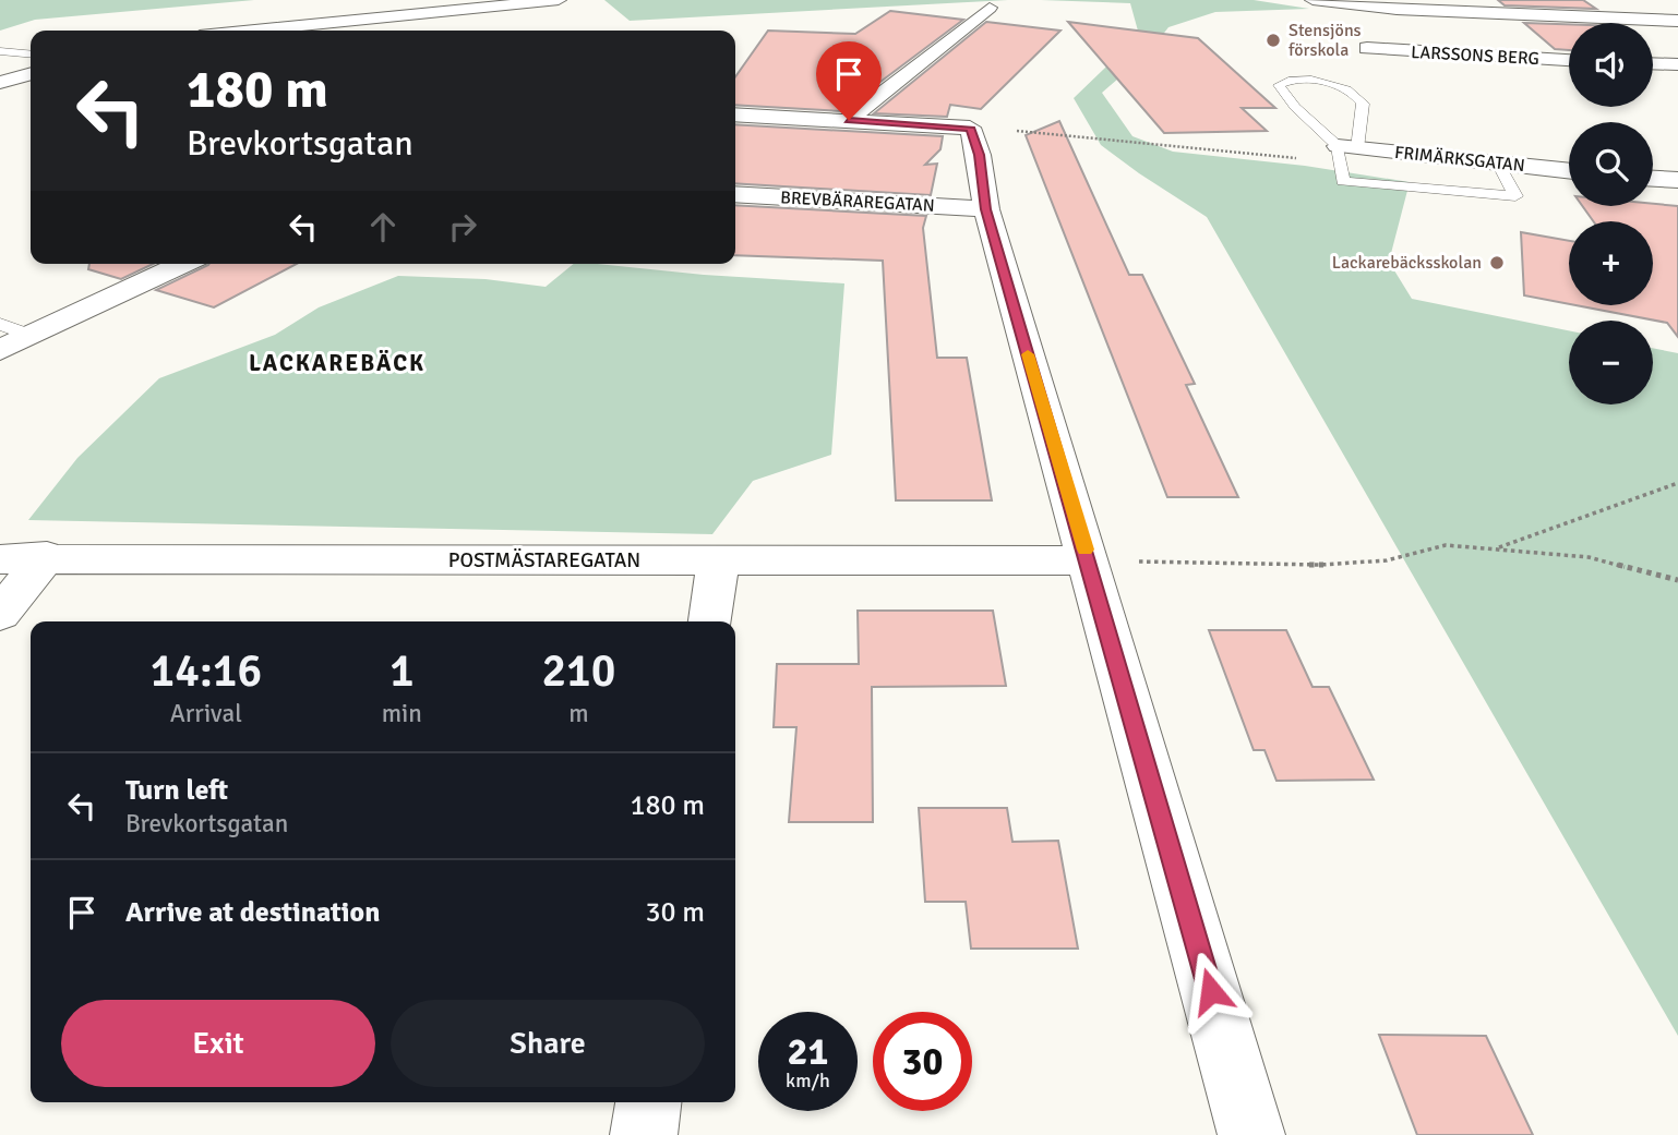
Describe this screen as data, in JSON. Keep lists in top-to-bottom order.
{
  "streets": {
    "street": [
      "LARSSONS BERG",
      "FRIMÄRKSGATAN",
      "BREVBÄRAREGATAN",
      "POSTMÄSTAREGATAN"
    ]
  },
  "districts": ["LACKAREBÄCK"],
  "places": ["Stensjöns förskola", "Lackarebäcksskolan"],
  "page": {
    "map_buttons": ["+", "−"],
    "turn": ["180 m", "Brevkortsgatan"],
    "eta": [
      "14:16",
      "Arrival",
      "1",
      "min",
      "210",
      "m"
    ],
    "list": [
      {
        "name": "Turn left",
        "note": "Brevkortsgatan",
        "value": "180 m"
      },
      {
        "name": "Arrive at destination",
        "value": "30 m"
      }
    ],
    "buttons": ["Exit", "Share"],
    "speed": "21 km/h",
    "limit": "30"
  }
}
